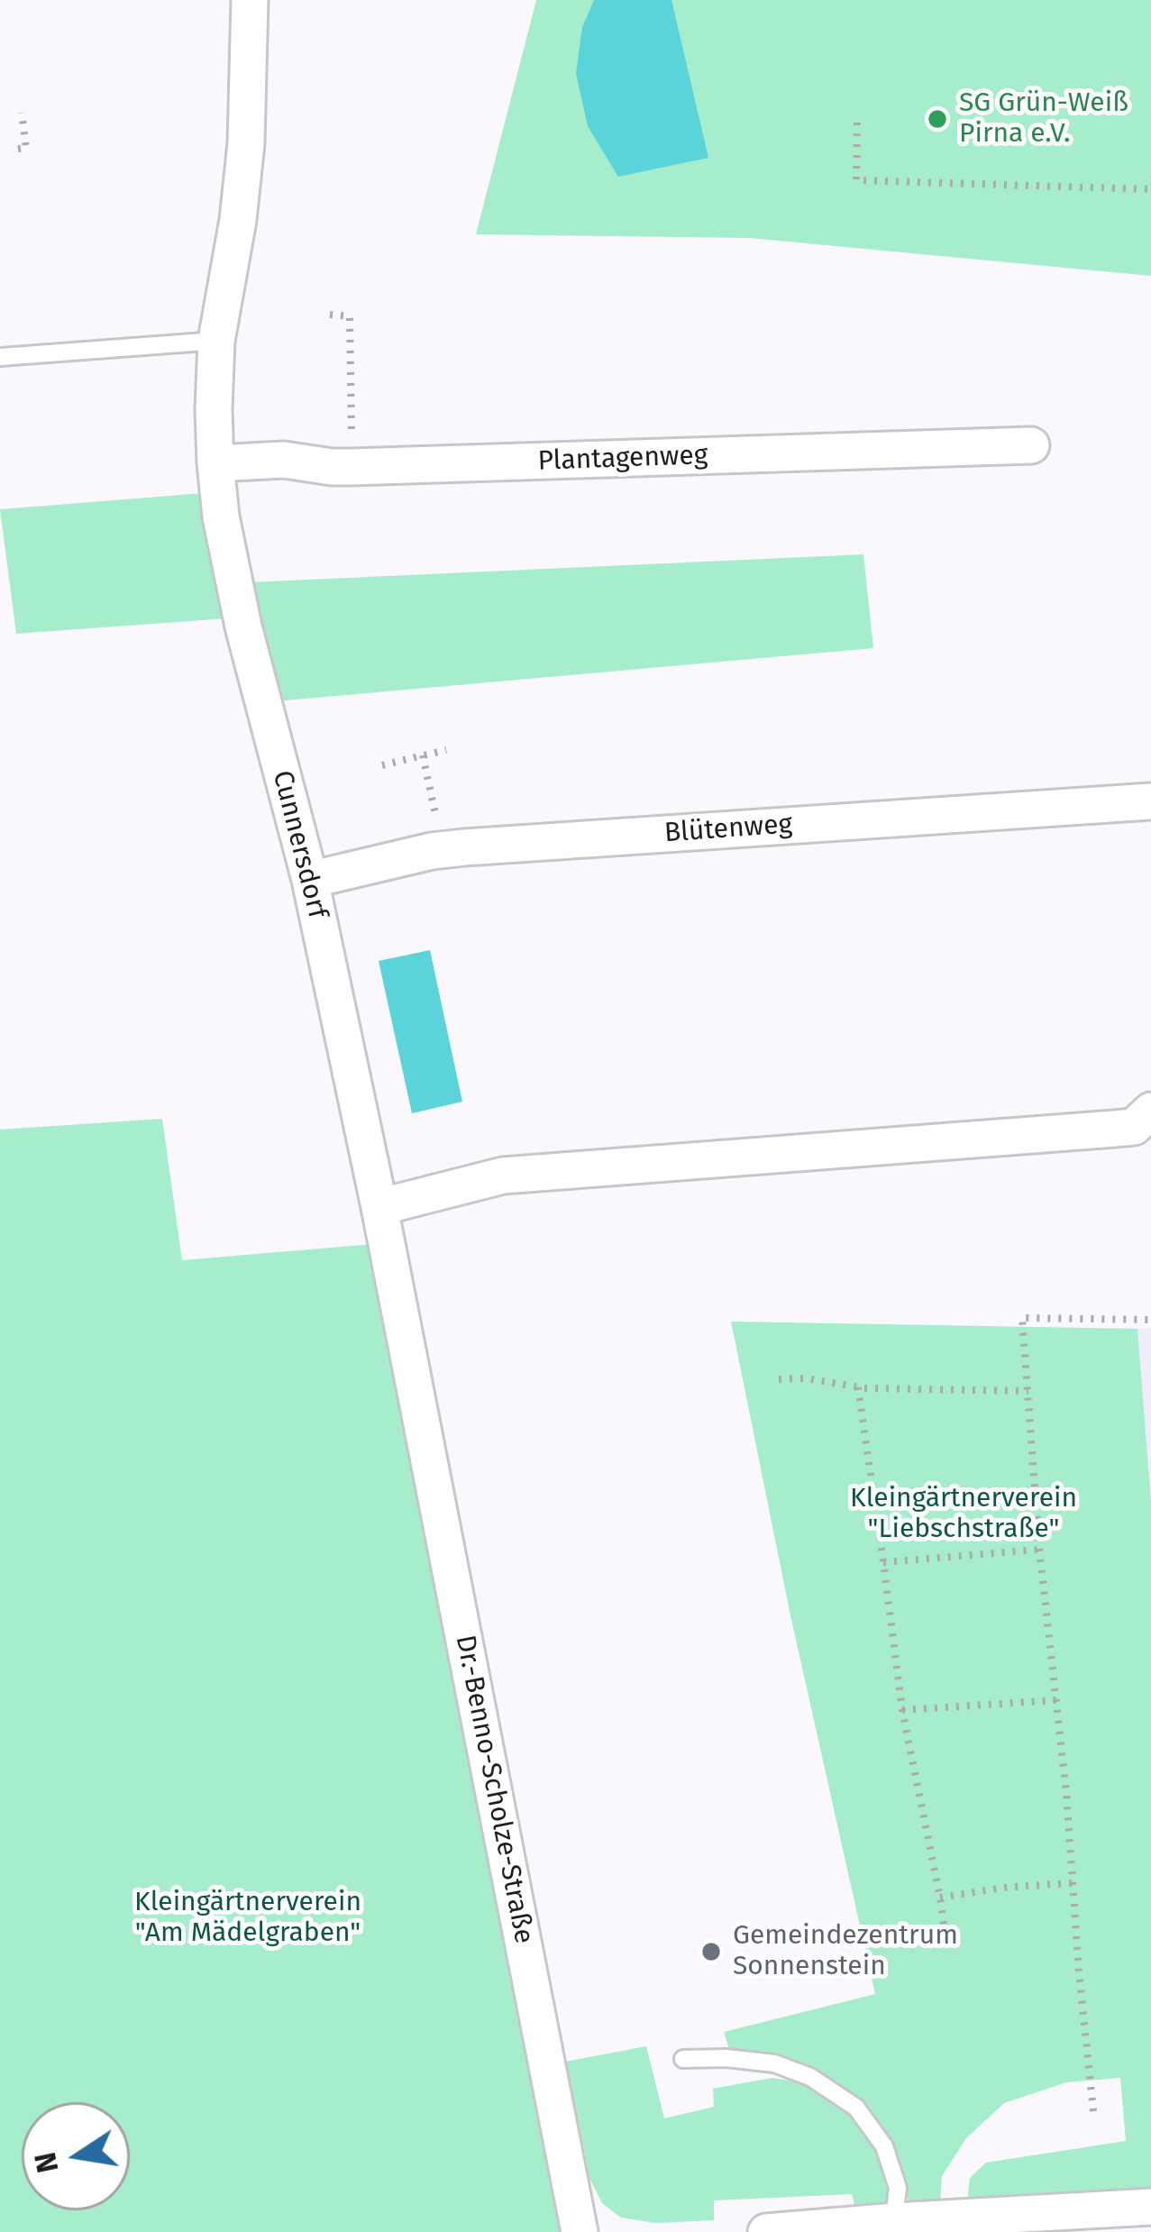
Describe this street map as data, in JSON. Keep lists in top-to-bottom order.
{
  "streets": {
    "street": [
      "Plantagenweg",
      "Blütenweg",
      "Cunnersdorf",
      "Dr.-Benno-Scholze-Straße"
    ]
  },
  "crossings": [
    ["Plantagenweg", "Cunnersdorf"],
    ["Blütenweg", "Cunnersdorf"],
    ["Cunnersdorf", "Dr.-Benno-Scholze-Straße"]
  ],
  "parks": ["Kleingärtnerverein \"Liebschstraße\"", "Kleingärtnerverein \"Am Mädelgraben\""],
  "places": ["SG Grün-Weiß Pirna e.V.", "Gemeindezentrum Sonnenstein"],
  "north": "left"
}
